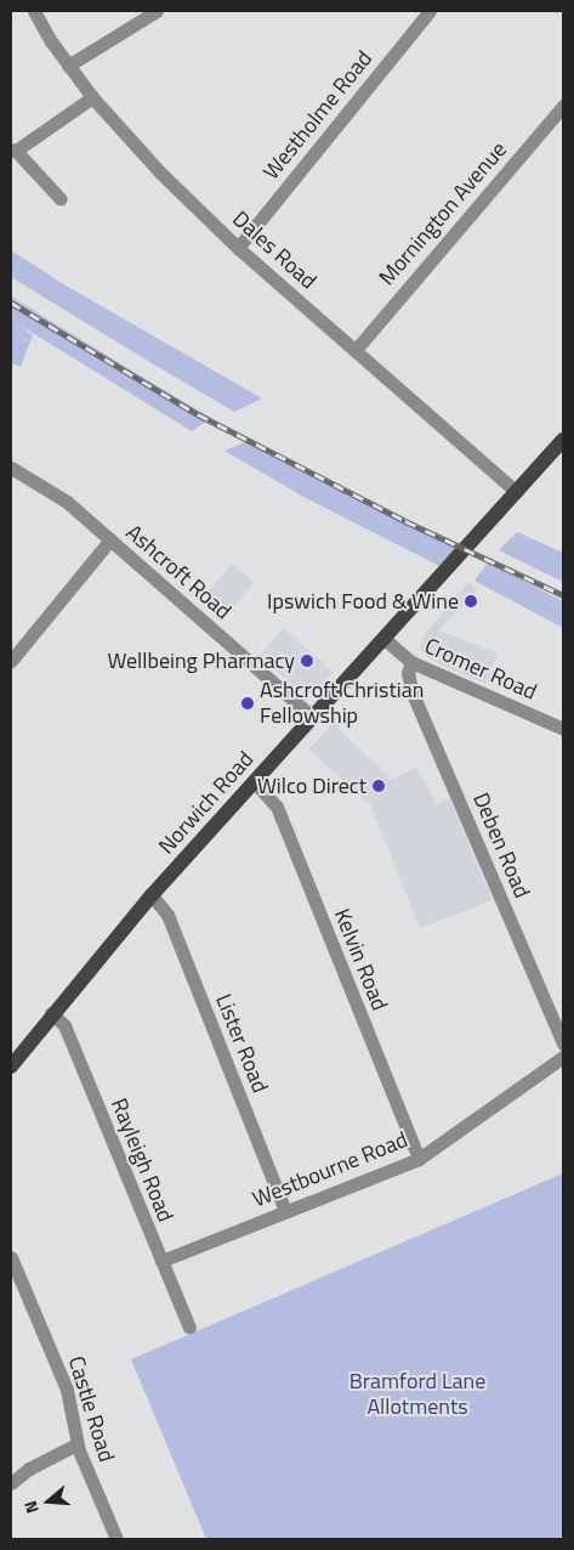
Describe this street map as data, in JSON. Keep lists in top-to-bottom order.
{
  "streets": {
    "main road": ["Norwich Road"],
    "street": [
      "Westholme Road",
      "Mornington Avenue",
      "Dales Road",
      "Ashcroft Road",
      "Cromer Road",
      "Deben Road",
      "Kelvin Road",
      "Lister Road",
      "Rayleigh Road",
      "Westbourne Road",
      "Castle Road"
    ]
  },
  "crossings": [
    ["Westholme Road", "Dales Road"],
    ["Mornington Avenue", "Dales Road"],
    ["Dales Road", "Norwich Road"],
    ["Ashcroft Road", "Norwich Road"],
    ["Cromer Road", "Norwich Road"],
    ["Cromer Road", "Deben Road"],
    ["Norwich Road", "Kelvin Road"],
    ["Norwich Road", "Lister Road"],
    ["Norwich Road", "Rayleigh Road"],
    ["Kelvin Road", "Westbourne Road"],
    ["Lister Road", "Westbourne Road"],
    ["Rayleigh Road", "Westbourne Road"]
  ],
  "parks": ["Bramford Lane Allotments"],
  "places": [
    "Ipswich Food & Wine",
    "Wellbeing Pharmacy",
    "Ashcroft Christian Fellowship",
    "Wilco Direct"
  ],
  "north": "left"
}
